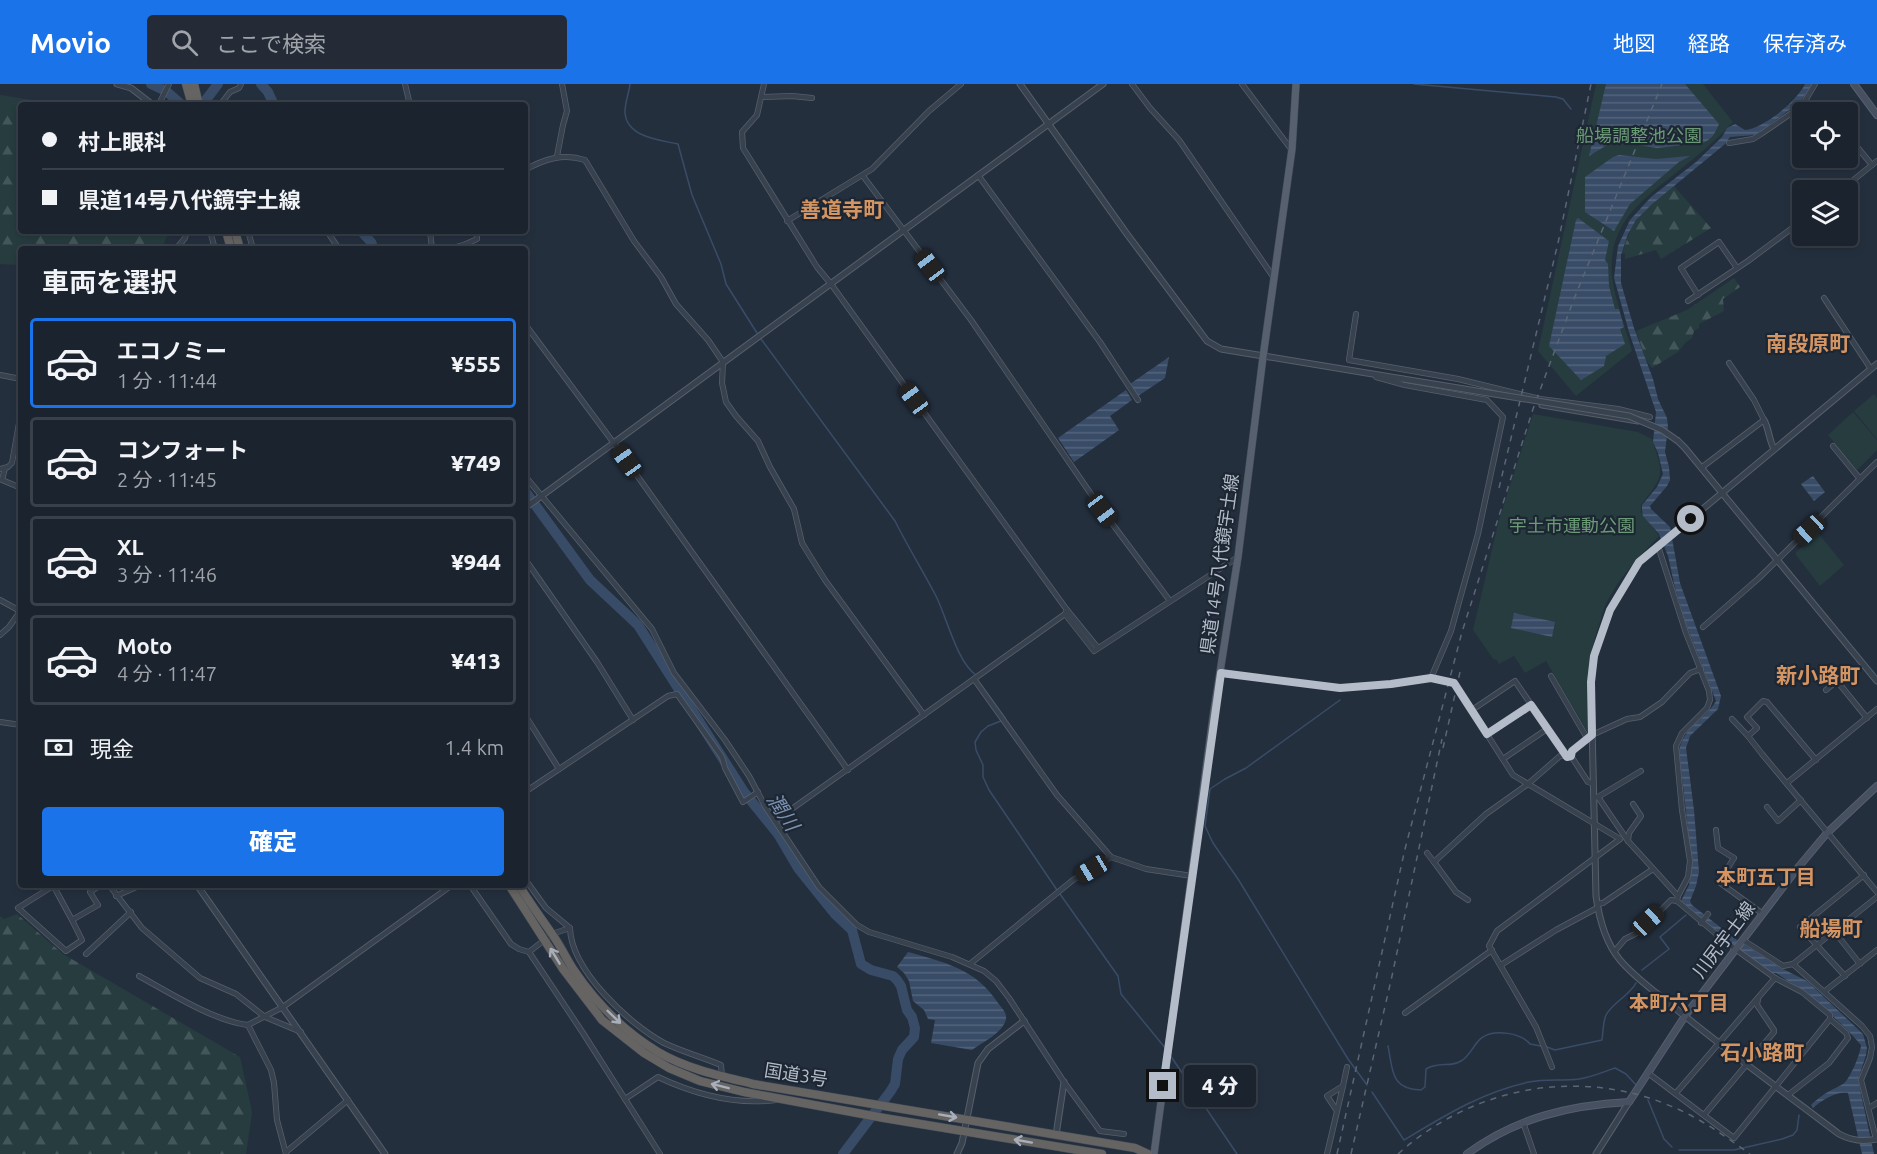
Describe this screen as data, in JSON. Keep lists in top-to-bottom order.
{
  "streets": {
    "highway": ["国道3号"],
    "main road": ["県道14号八代鏡宇土線", "川尻宇土線"]
  },
  "districts": [
    "善道寺町",
    "南段原町",
    "新小路町",
    "本町五丁目",
    "船場町",
    "本町六丁目",
    "石小路町"
  ],
  "water": ["潤川"],
  "parks": ["船場調整池公園", "宇土市運動公園"],
  "page": {
    "header": "Movio",
    "search": "ここで検索",
    "nav": ["地図", "経路", "保存済み"],
    "banner": ["村上眼科", "県道14号八代鏡宇土線"],
    "heading": "車両を選択",
    "list": [
      {
        "name": "エコノミー",
        "note": "1 分 · 11:44",
        "value": "¥555"
      },
      {
        "name": "コンフォート",
        "note": "2 分 · 11:45",
        "value": "¥749"
      },
      {
        "name": "XL",
        "note": "3 分 · 11:46",
        "value": "¥944"
      },
      {
        "name": "Moto",
        "note": "4 分 · 11:47",
        "value": "¥413"
      }
    ],
    "pay": ["現金", "1.4 km"],
    "buttons": "確定",
    "bubble": "4 分"
  }
}
